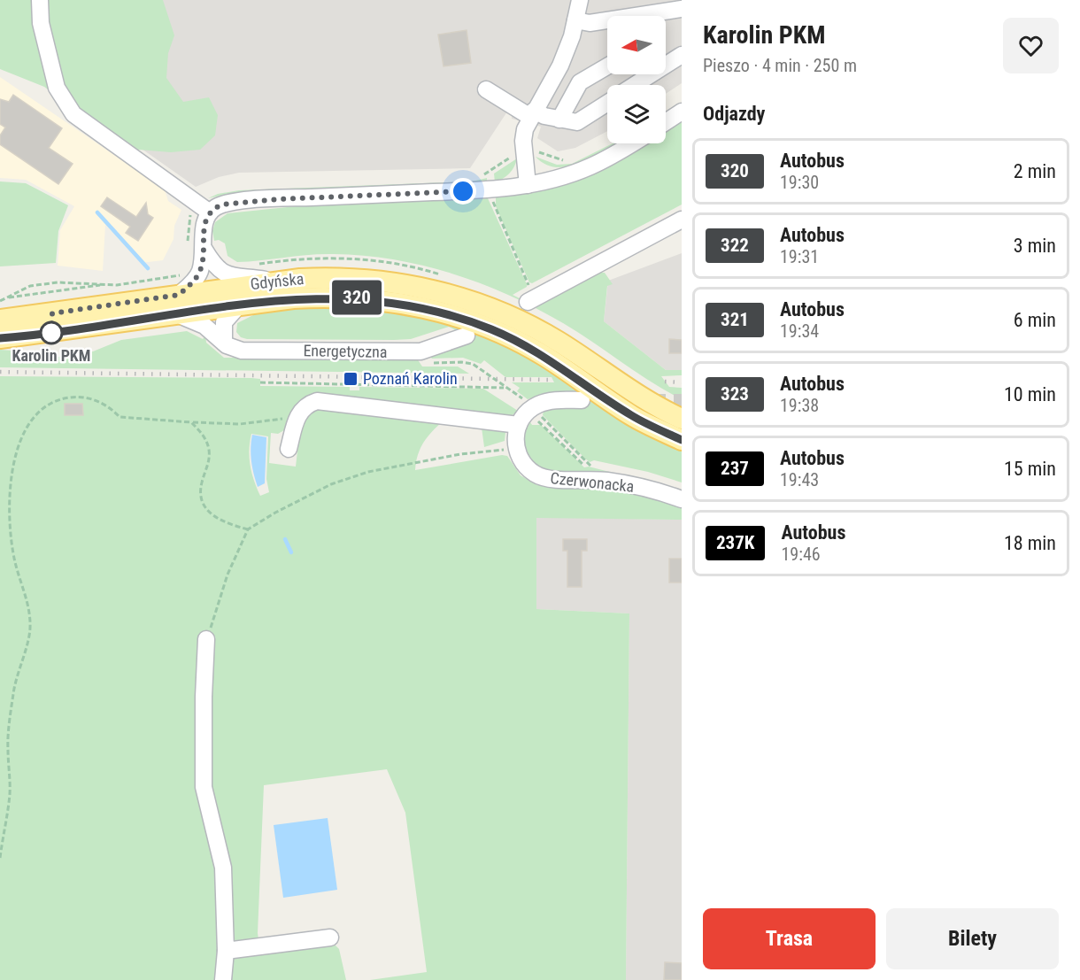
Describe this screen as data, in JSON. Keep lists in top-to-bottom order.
{
  "streets": {
    "main road": ["Gdyńska"],
    "street": ["Energetyczna", "Czerwonacka"]
  },
  "crossings": [
    ["Gdyńska", "Energetyczna"]
  ],
  "places": {
    "other": ["Karolin PKM"],
    "transit": ["Poznań Karolin"]
  },
  "lines": ["bus line 320"],
  "north": "left",
  "page": {
    "on_map": "320",
    "heading": [
      ["Karolin PKM", "Pieszo · 4 min · 250 m"],
      "Odjazdy"
    ],
    "list": [
      {
        "mark": "320",
        "name": "Autobus",
        "note": "19:30",
        "value": "2 min"
      },
      {
        "mark": "322",
        "name": "Autobus",
        "note": "19:31",
        "value": "3 min"
      },
      {
        "mark": "321",
        "name": "Autobus",
        "note": "19:34",
        "value": "6 min"
      },
      {
        "mark": "323",
        "name": "Autobus",
        "note": "19:38",
        "value": "10 min"
      },
      {
        "mark": "237",
        "name": "Autobus",
        "note": "19:43",
        "value": "15 min"
      },
      {
        "mark": "237K",
        "name": "Autobus",
        "note": "19:46",
        "value": "18 min"
      }
    ],
    "buttons": ["Trasa", "Bilety"]
  }
}
